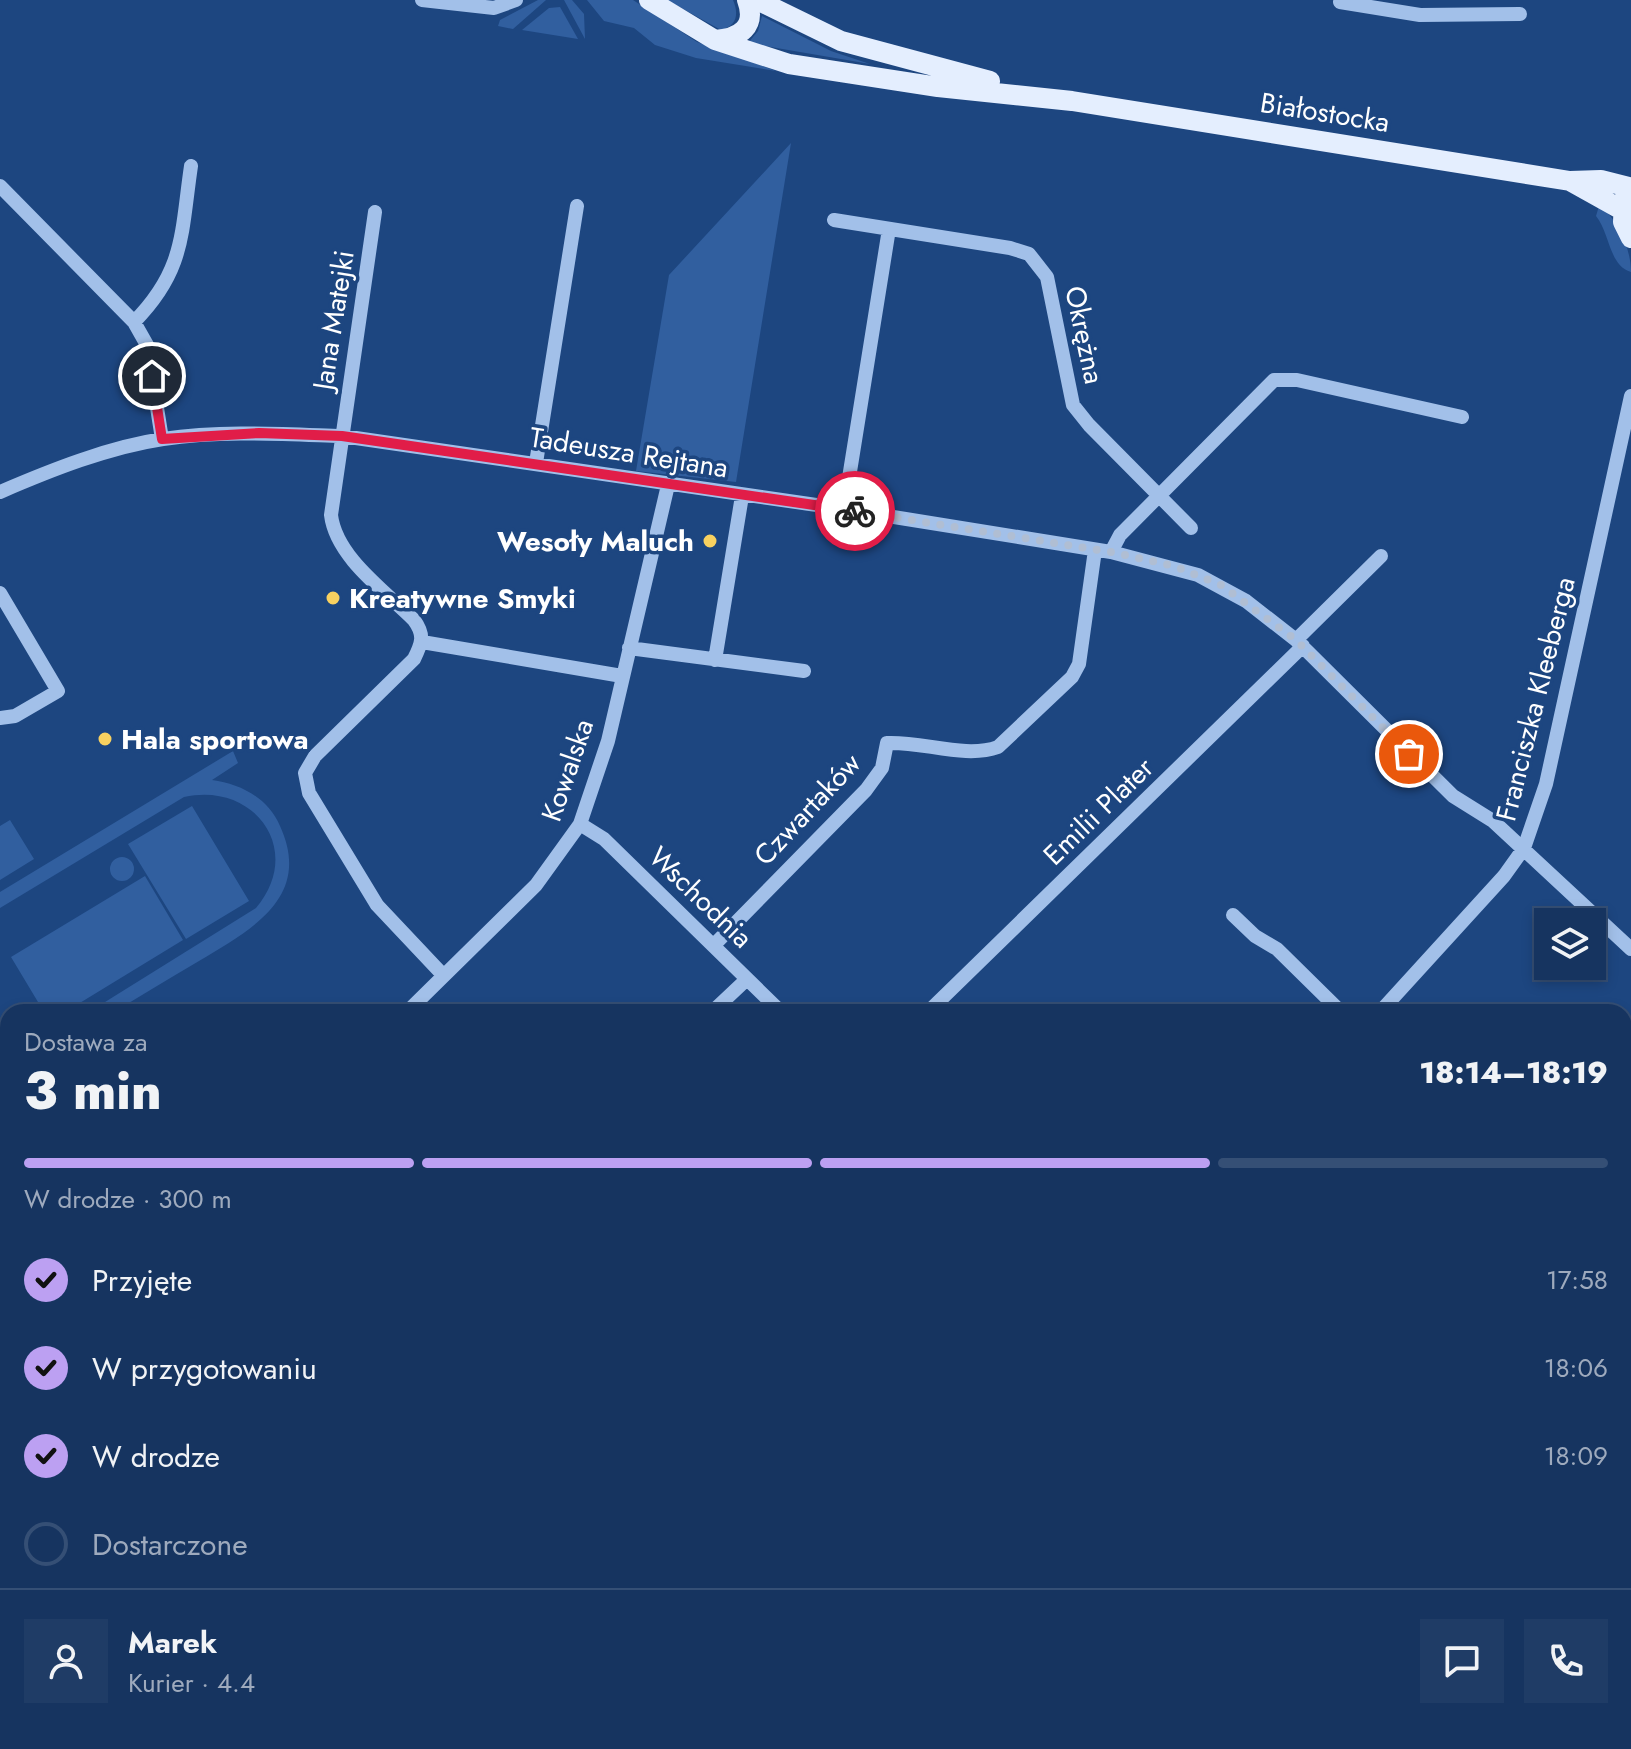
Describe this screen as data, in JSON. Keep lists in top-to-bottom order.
{
  "streets": {
    "main road": ["Białostocka"],
    "street": [
      "Jana Matejki",
      "Okrężna",
      "Tadeusza Rejtana",
      "Franciszka Kleeberga",
      "Kowalska",
      "Czwartaków",
      "Emilii Plater",
      "Wschodnia"
    ]
  },
  "crossings": [
    ["Jana Matejki", "Tadeusza Rejtana"],
    ["Tadeusza Rejtana", "Franciszka Kleeberga"],
    ["Tadeusza Rejtana", "Kowalska"],
    ["Tadeusza Rejtana", "Czwartaków"],
    ["Tadeusza Rejtana", "Emilii Plater"],
    ["Kowalska", "Wschodnia"],
    ["Czwartaków", "Wschodnia"]
  ],
  "places": ["Wesoły Maluch", "Kreatywne Smyki", "Hala sportowa"],
  "page": {
    "heading": ["3 min", "Dostawa za", "18:14–18:19"],
    "panel": ["Marek", "Kurier · 4.4"],
    "bar": "W drodze · 300 m",
    "list": [
      ["Przyjęte", "17:58"],
      ["W przygotowaniu", "18:06"],
      ["W drodze", "18:09"],
      "Dostarczone"
    ]
  }
}
